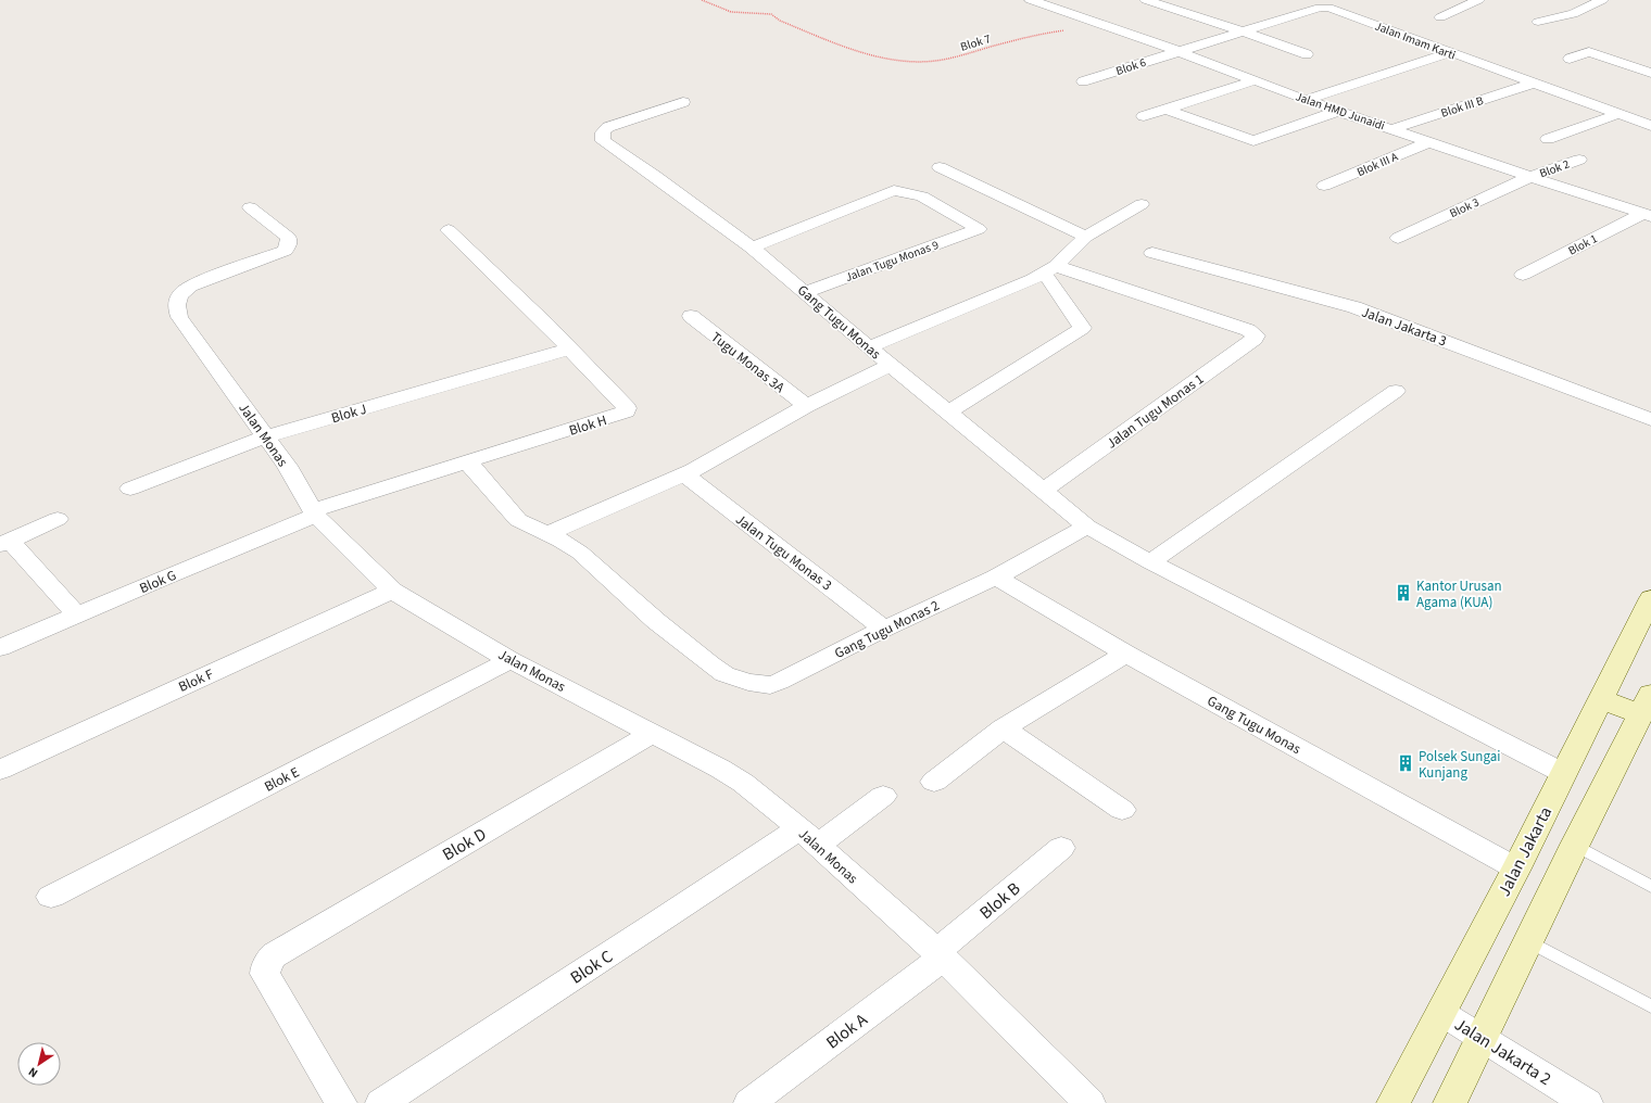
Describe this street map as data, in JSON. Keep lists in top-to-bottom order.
{
  "streets": {
    "main road": ["Jalan Jakarta"],
    "street": [
      "Jalan Imam Karti",
      "Blok 6",
      "Blok III B",
      "Jalan HMD Junaidi",
      "Blok III A",
      "Blok 2",
      "Blok 3",
      "Blok 1",
      "Jalan Tugu Monas 9",
      "Gang Tugu Monas",
      "Jalan Jakarta 3",
      "Tugu Monas 3A",
      "Jalan Tugu Monas 1",
      "Blok J",
      "Blok H",
      "Jalan Monas",
      "Jalan Tugu Monas 3",
      "Blok G",
      "Gang Tugu Monas 2",
      "Blok F",
      "Blok E",
      "Blok D",
      "Blok B",
      "Blok C",
      "Blok A",
      "Jalan Jakarta 2"
    ],
    "path": ["Blok 7"]
  },
  "crossings": [
    ["Jalan Imam Karti", "Blok 6"],
    ["Jalan Imam Karti", "Blok III B"],
    ["Jalan Imam Karti", "Jalan HMD Junaidi"],
    ["Blok 6", "Jalan HMD Junaidi"],
    ["Blok III B", "Jalan HMD Junaidi"],
    ["Jalan HMD Junaidi", "Blok III A"],
    ["Jalan HMD Junaidi", "Blok 2"],
    ["Jalan HMD Junaidi", "Blok 3"],
    ["Jalan HMD Junaidi", "Blok 1"],
    ["Blok 2", "Blok 3"],
    ["Jalan Tugu Monas 9", "Gang Tugu Monas"],
    ["Gang Tugu Monas", "Jalan Tugu Monas 1"],
    ["Gang Tugu Monas", "Gang Tugu Monas 2"],
    ["Gang Tugu Monas", "Jalan Jakarta"],
    ["Blok J", "Blok H"],
    ["Blok J", "Jalan Monas"],
    ["Blok H", "Blok G"],
    ["Blok H", "Gang Tugu Monas 2"],
    ["Jalan Monas", "Blok G"],
    ["Jalan Monas", "Blok F"],
    ["Jalan Monas", "Blok E"],
    ["Jalan Monas", "Blok D"],
    ["Jalan Monas", "Blok B"],
    ["Jalan Monas", "Blok C"],
    ["Jalan Monas", "Blok A"],
    ["Jalan Tugu Monas 3", "Gang Tugu Monas 2"],
    ["Blok G", "Gang Tugu Monas 2"],
    ["Jalan Jakarta", "Jalan Jakarta 2"],
    ["Blok B", "Blok A"]
  ],
  "places": {
    "building": ["Kantor Urusan Agama (KUA)", "Polsek Sungai Kunjang"]
  },
  "north": "bottom left"
}
